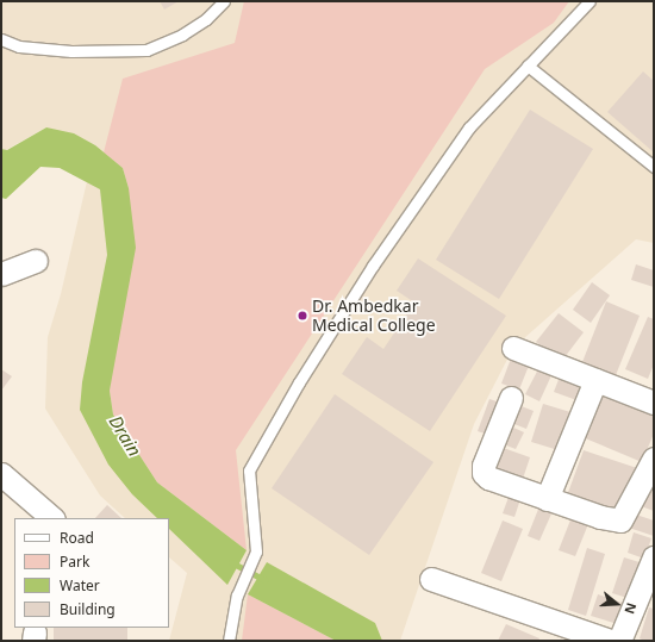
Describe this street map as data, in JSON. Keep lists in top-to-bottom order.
{
  "water": ["Drain"],
  "places": ["Dr. Ambedkar Medical College"],
  "legend": [
    "Road",
    "Park",
    "Water",
    "Building"
  ],
  "north": "right"
}
